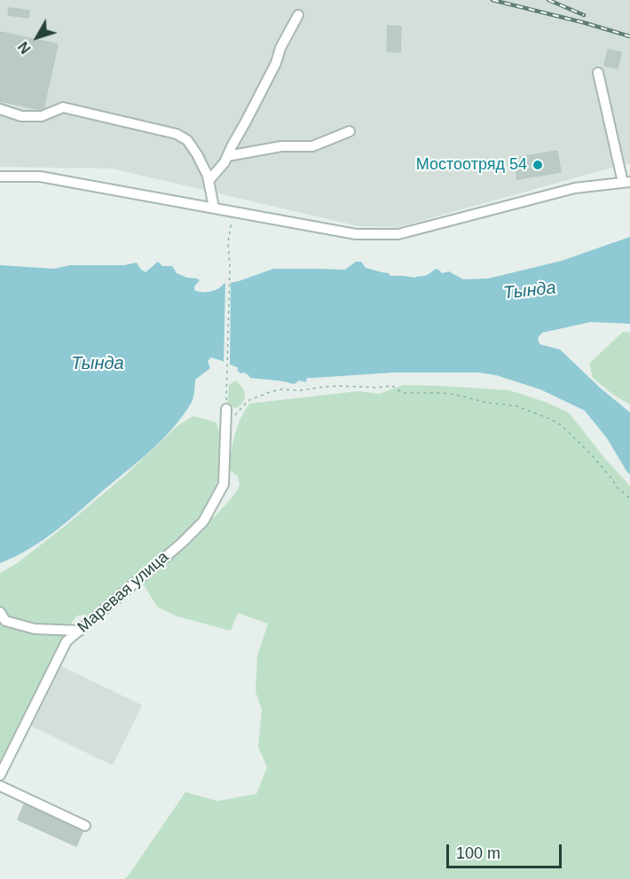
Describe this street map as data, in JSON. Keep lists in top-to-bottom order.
{
  "streets": {
    "street": ["Маревая улица"]
  },
  "water": ["Тында"],
  "places": ["Мостоотряд 54"],
  "scale_bar": "100 m",
  "north": "bottom left"
}
